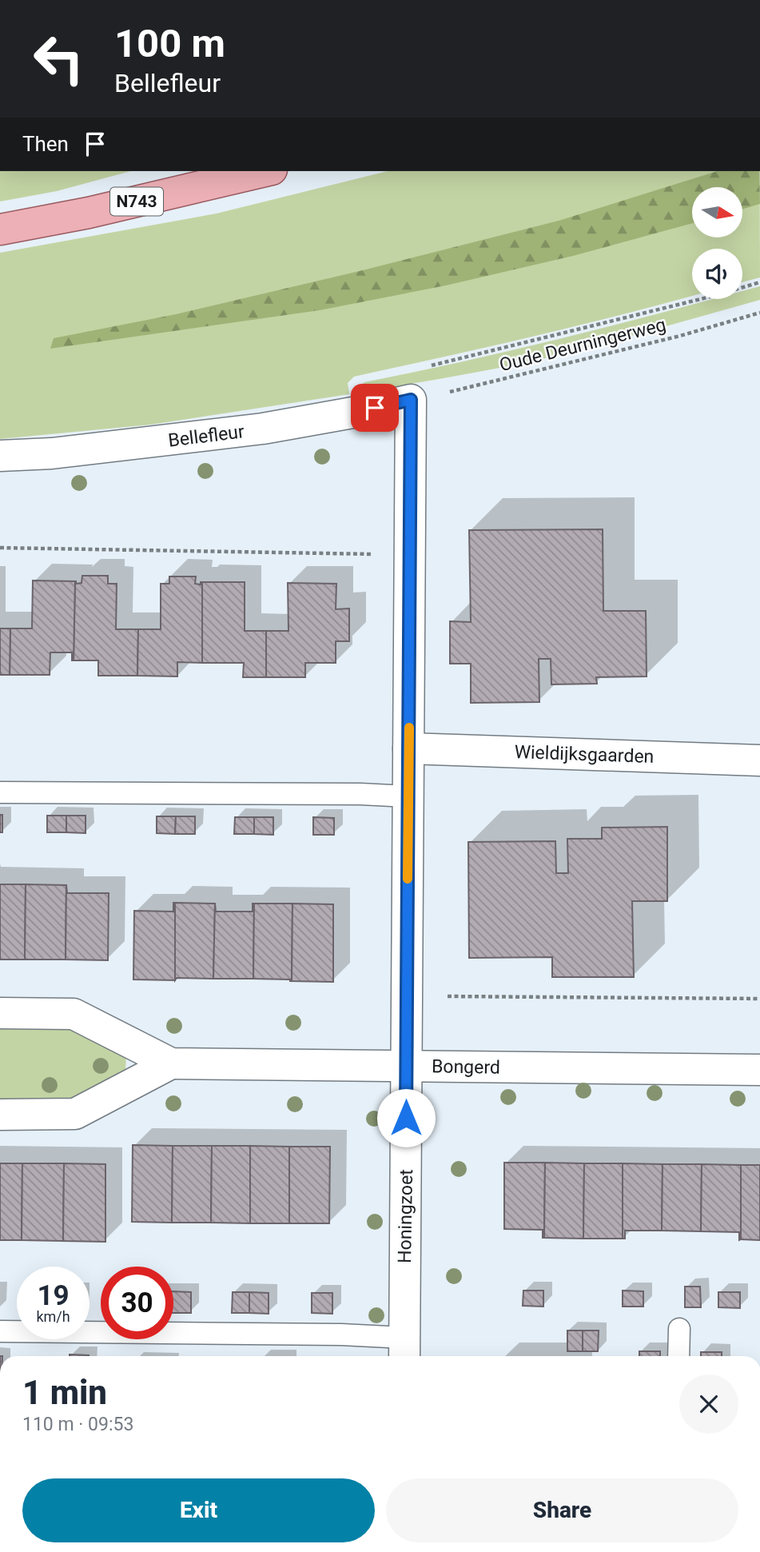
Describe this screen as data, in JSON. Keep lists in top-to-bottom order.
{
  "streets": {
    "main road": ["N743"],
    "street": [
      "Bellefleur",
      "Wieldijksgaarden",
      "Bongerd",
      "Honingzoet"
    ],
    "path": ["Oude Deurningerweg"]
  },
  "crossings": [
    ["Oude Deurningerweg", "Bellefleur"],
    ["Oude Deurningerweg", "Honingzoet"],
    ["Bellefleur", "Honingzoet"],
    ["Wieldijksgaarden", "Honingzoet"],
    ["Bongerd", "Honingzoet"]
  ],
  "north": "right",
  "page": {
    "turn": ["100 m", "Bellefleur"],
    "then": "Then",
    "speed": "19 km/h",
    "limit": "30",
    "heading": ["1 min", "110 m · 09:53"],
    "buttons": ["Exit", "Share"]
  }
}
